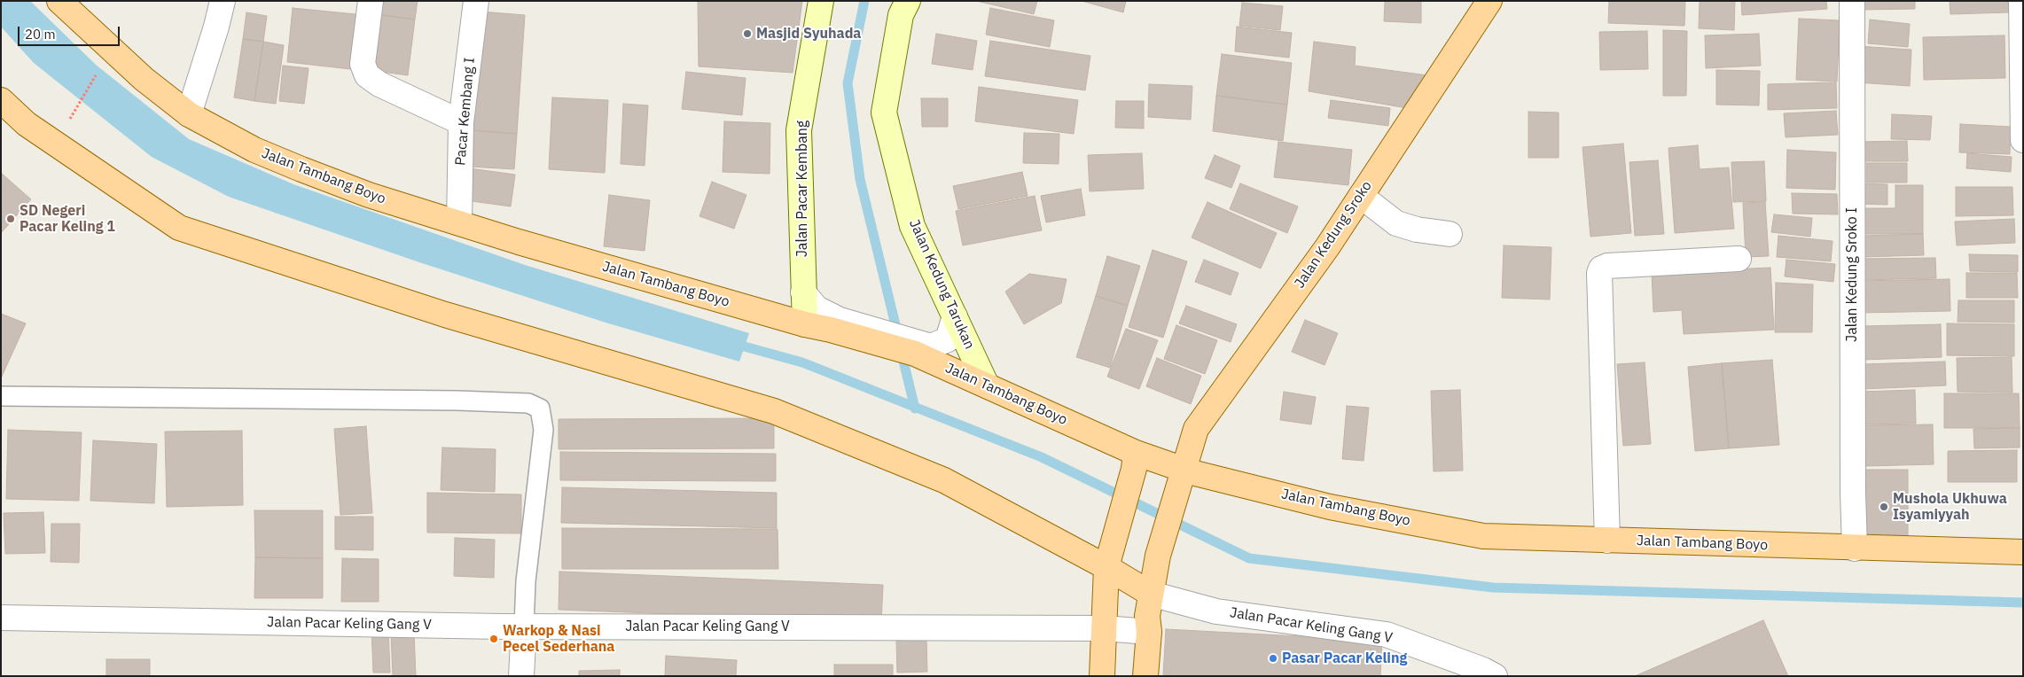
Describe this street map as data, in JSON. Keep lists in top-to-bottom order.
{
  "streets": {
    "main road": [
      "Jalan Tambang Boyo",
      "Jalan Pacar Kembang",
      "Jalan Kedung Sroko",
      "Jalan Kedung Tarukan"
    ],
    "street": ["Pacar Kembang I", "Jalan Kedung Sroko I", "Jalan Pacar Keling Gang V"]
  },
  "crossings": [
    ["Pacar Kembang I", "Jalan Tambang Boyo"],
    ["Jalan Tambang Boyo", "Jalan Pacar Kembang"],
    ["Jalan Tambang Boyo", "Jalan Kedung Sroko"],
    ["Jalan Tambang Boyo", "Jalan Kedung Sroko I"],
    ["Jalan Tambang Boyo", "Jalan Kedung Tarukan"],
    ["Jalan Kedung Sroko", "Jalan Pacar Keling Gang V"]
  ],
  "places": [
    "Masjid Syuhada",
    "SD Negeri Pacar Keling 1",
    "Mushola Ukhuwa Isyamiyyah",
    "Warkop & Nasi Pecel Sederhana",
    "Pasar Pacar Keling"
  ],
  "scale_bar": "20 m"
}
